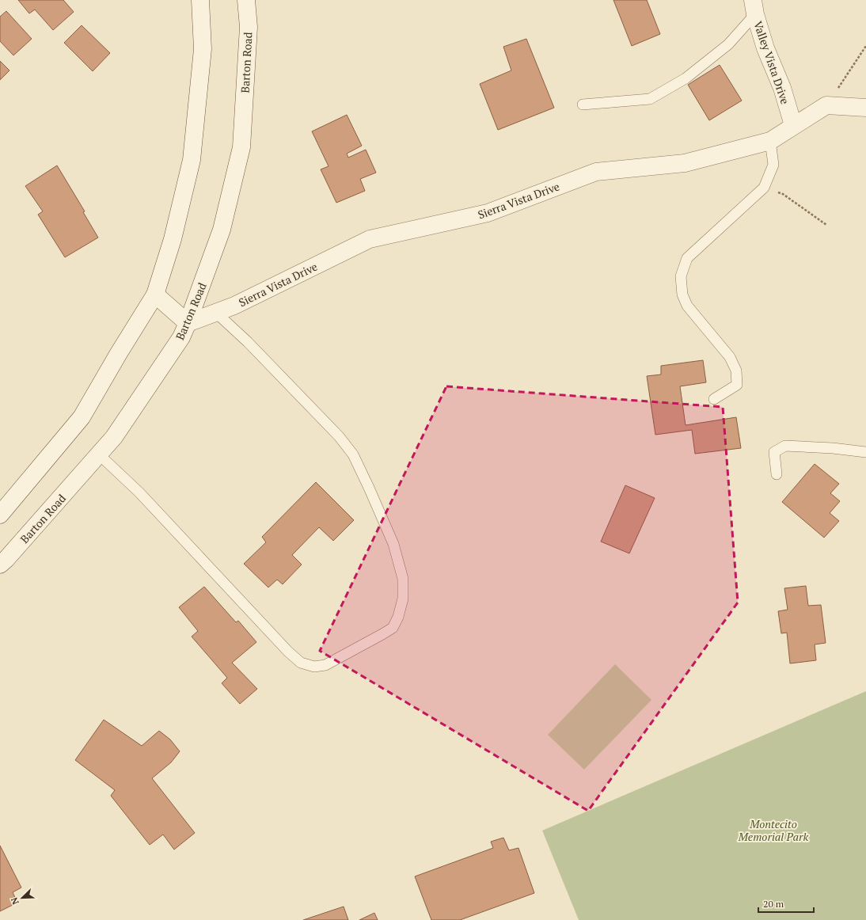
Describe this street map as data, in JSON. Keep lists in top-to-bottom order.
{
  "streets": {
    "main road": ["Barton Road", "Valley Vista Drive", "Sierra Vista Drive"]
  },
  "crossings": [
    ["Barton Road", "Sierra Vista Drive"],
    ["Valley Vista Drive", "Sierra Vista Drive"]
  ],
  "parks": ["Montecito Memorial Park"],
  "scale_bar": "20 m",
  "north": "bottom left"
}
